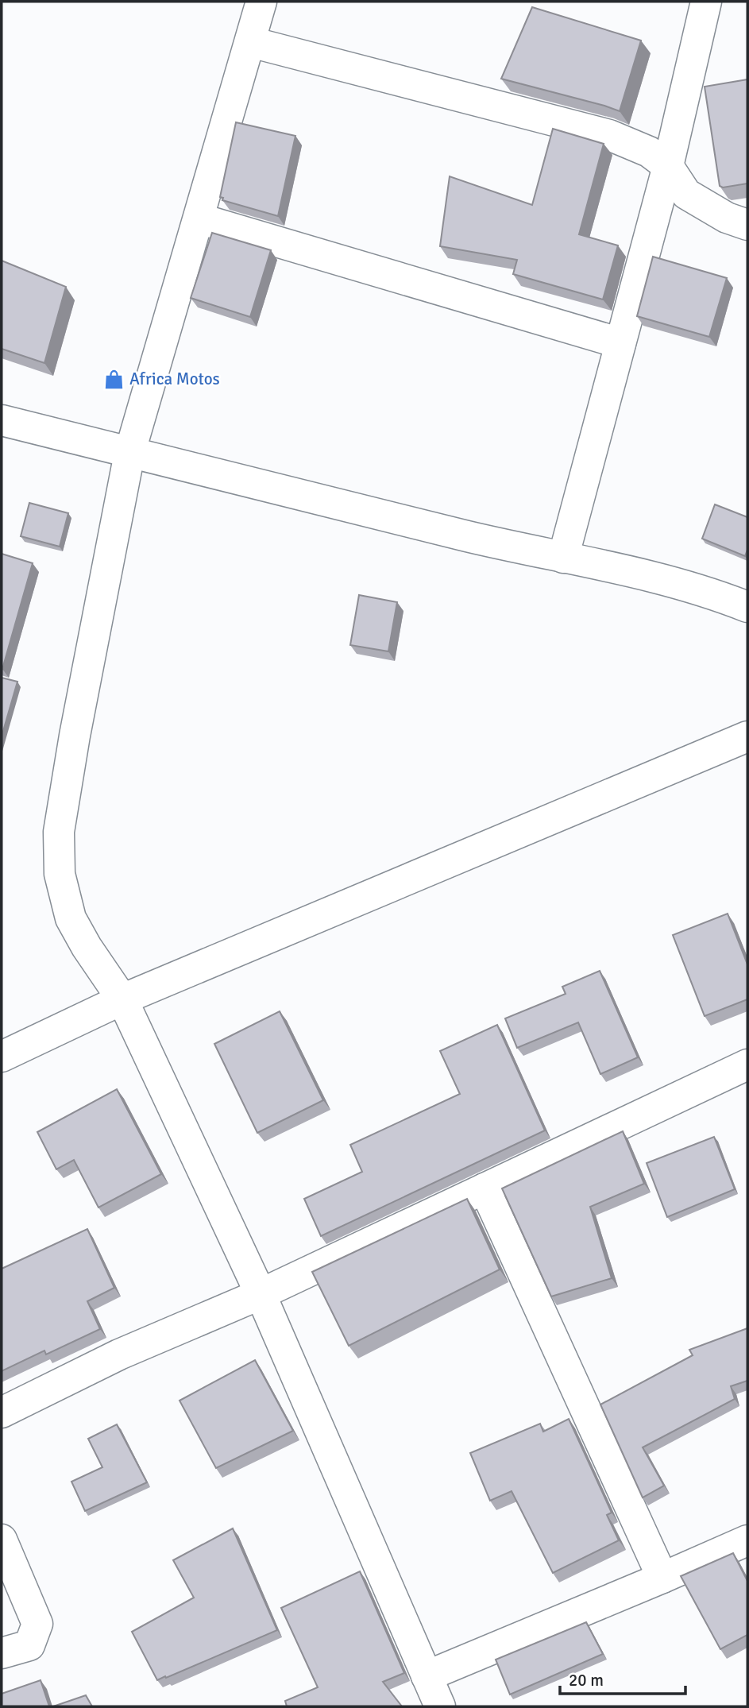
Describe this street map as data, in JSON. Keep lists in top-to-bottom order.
{
  "places": {
    "shop": ["Africa Motos"]
  },
  "scale_bar": "20 m"
}
